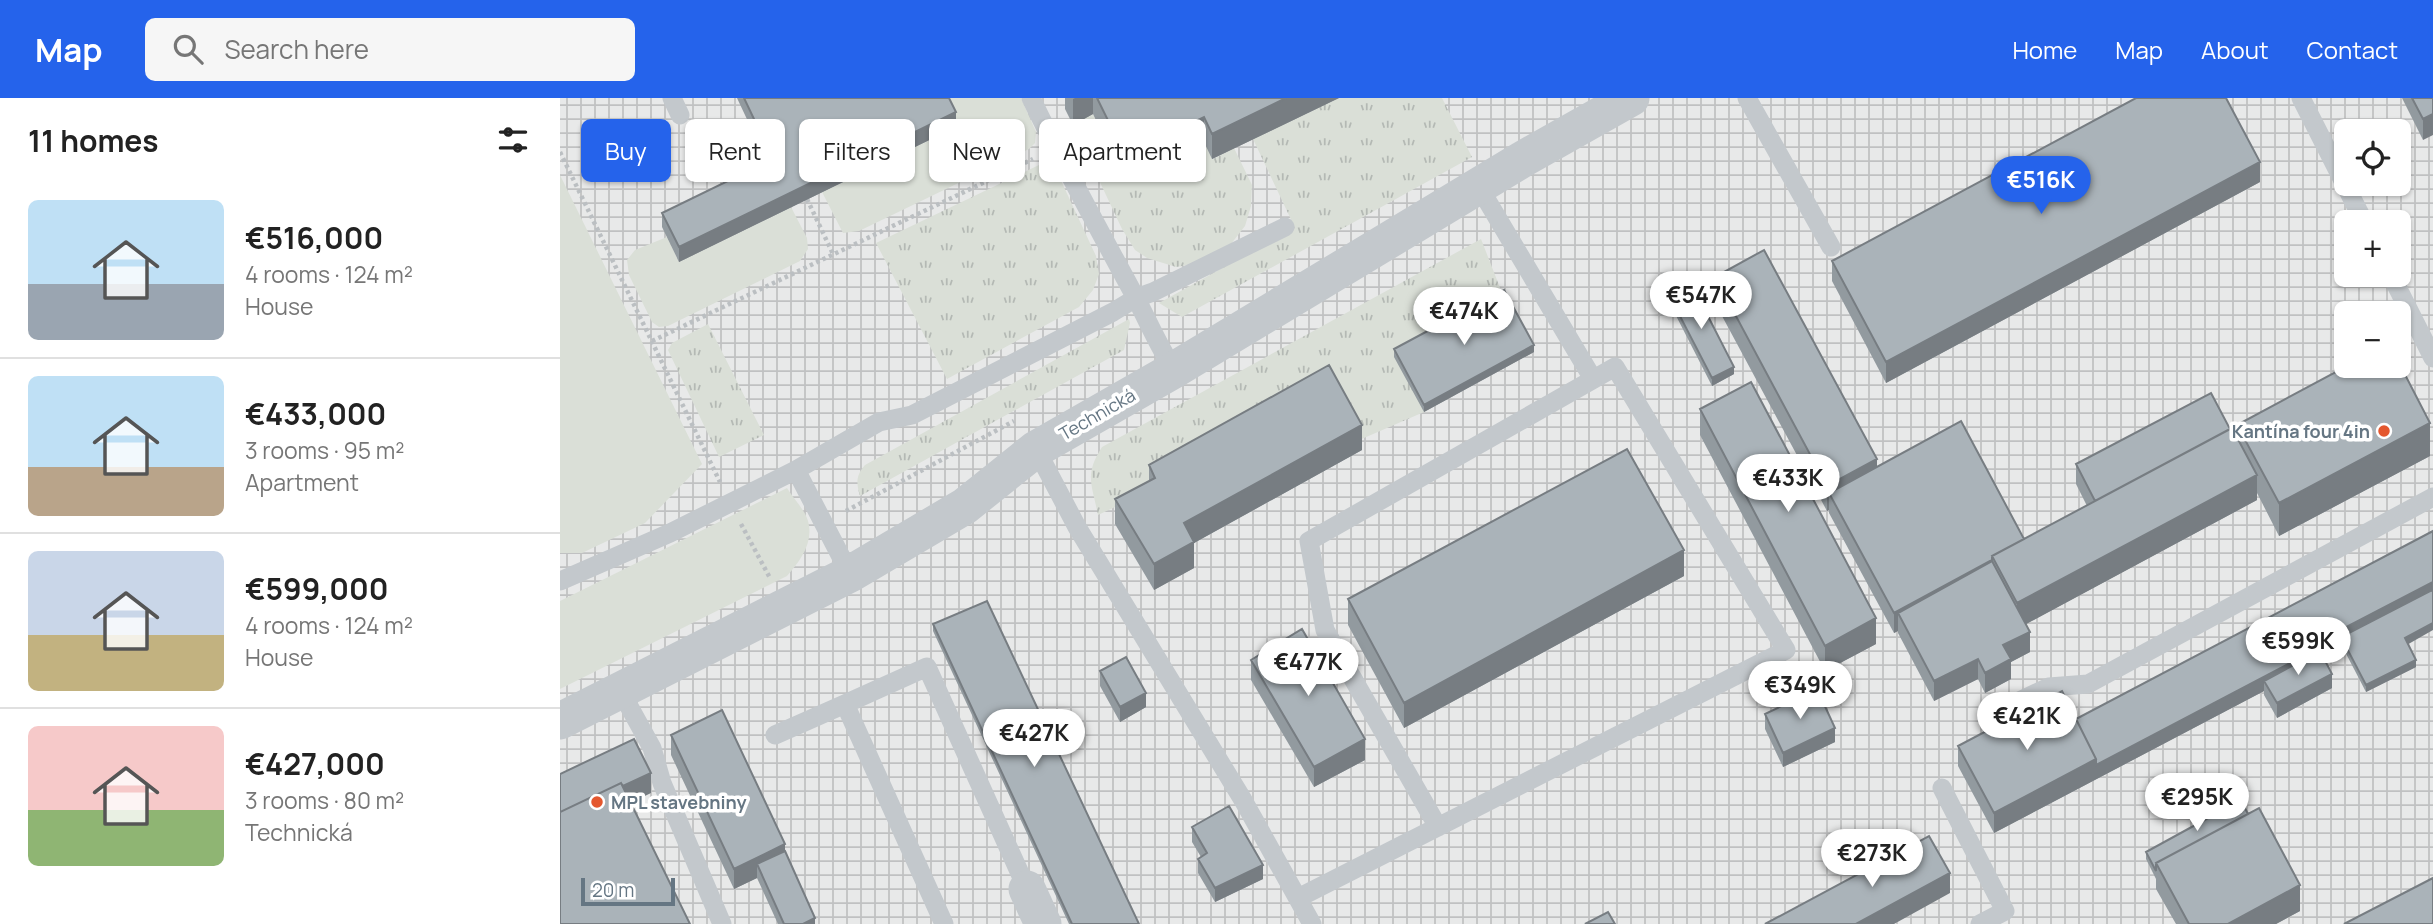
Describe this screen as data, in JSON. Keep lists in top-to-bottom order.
{
  "streets": {
    "street": ["Technická"]
  },
  "places": ["Kantína four 4in", "MPL stavebniny"],
  "scale_bar": "20 m",
  "page": {
    "header": "Map",
    "search": "Search here",
    "nav": [
      "Home",
      "Map",
      "About",
      "Contact"
    ],
    "heading": "11 homes",
    "map_buttons": ["+", "−"],
    "chip": [
      "Buy",
      "Rent",
      "Filters",
      "New",
      "Apartment"
    ],
    "price": [
      "€516K",
      "€547K",
      "€474K",
      "€433K",
      "€599K",
      "€477K",
      "€349K",
      "€421K",
      "€427K",
      "€295K",
      "€273K"
    ],
    "list": [
      {
        "name": "€516,000",
        "note": "4 rooms · 124 m² · House"
      },
      {
        "name": "€433,000",
        "note": "3 rooms · 95 m² · Apartment"
      },
      {
        "name": "€599,000",
        "note": "4 rooms · 124 m² · House"
      },
      {
        "name": "€427,000",
        "note": "3 rooms · 80 m² · Technická"
      }
    ],
    "scale": "20 m"
  }
}
